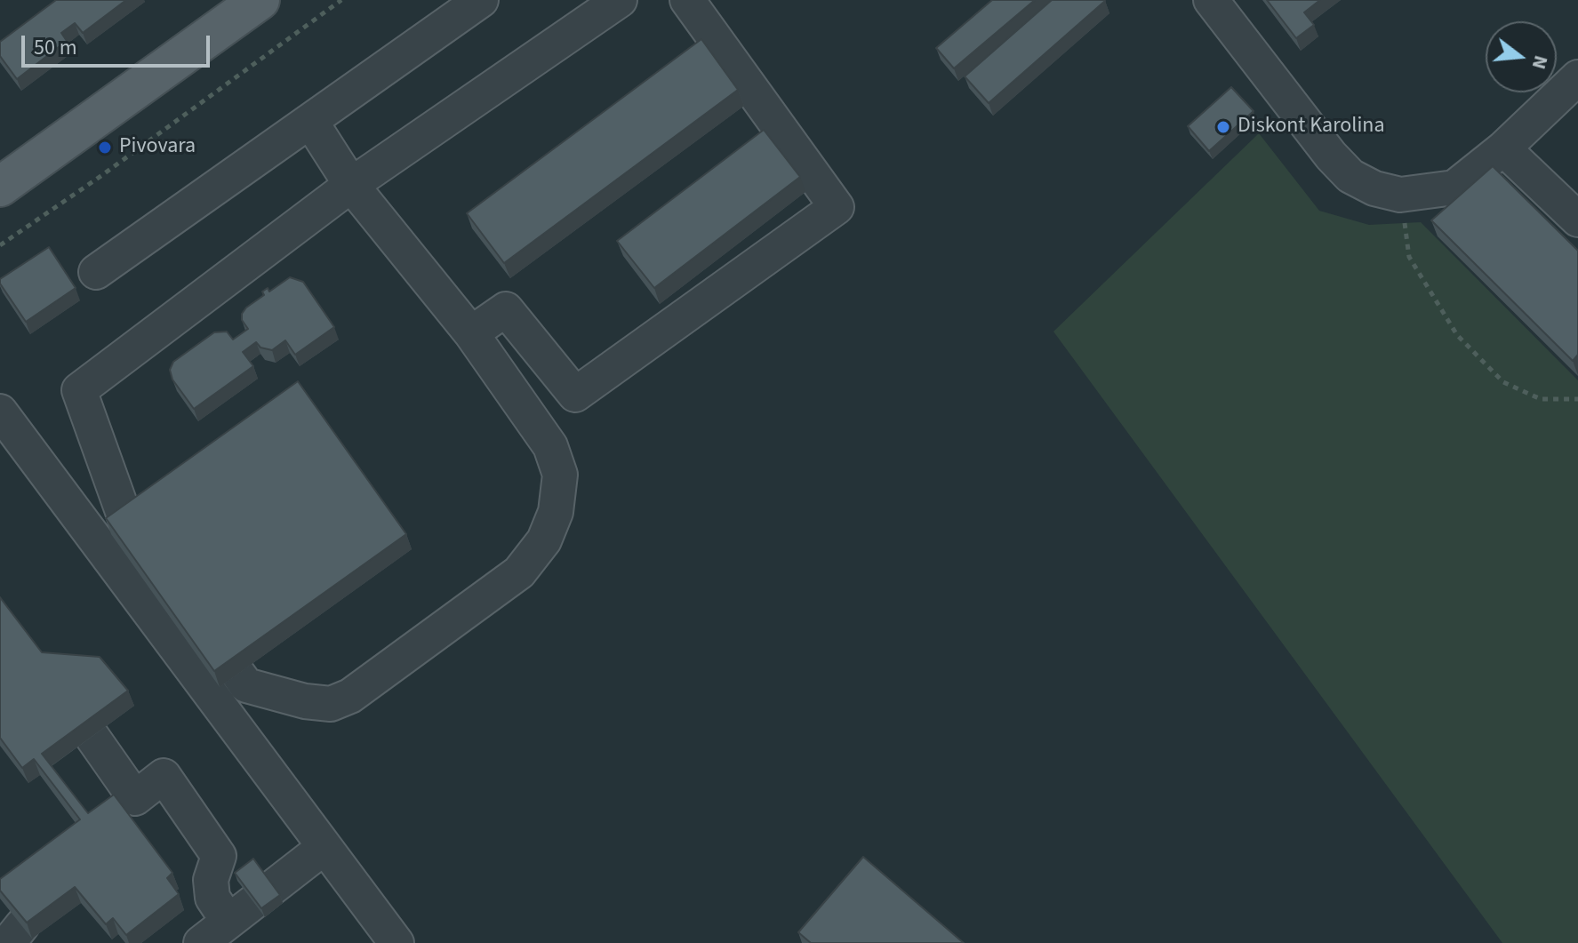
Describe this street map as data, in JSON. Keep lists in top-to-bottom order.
{
  "places": ["Diskont Karolina", "Pivovara"],
  "scale_bar": "50 m",
  "north": "right"
}
